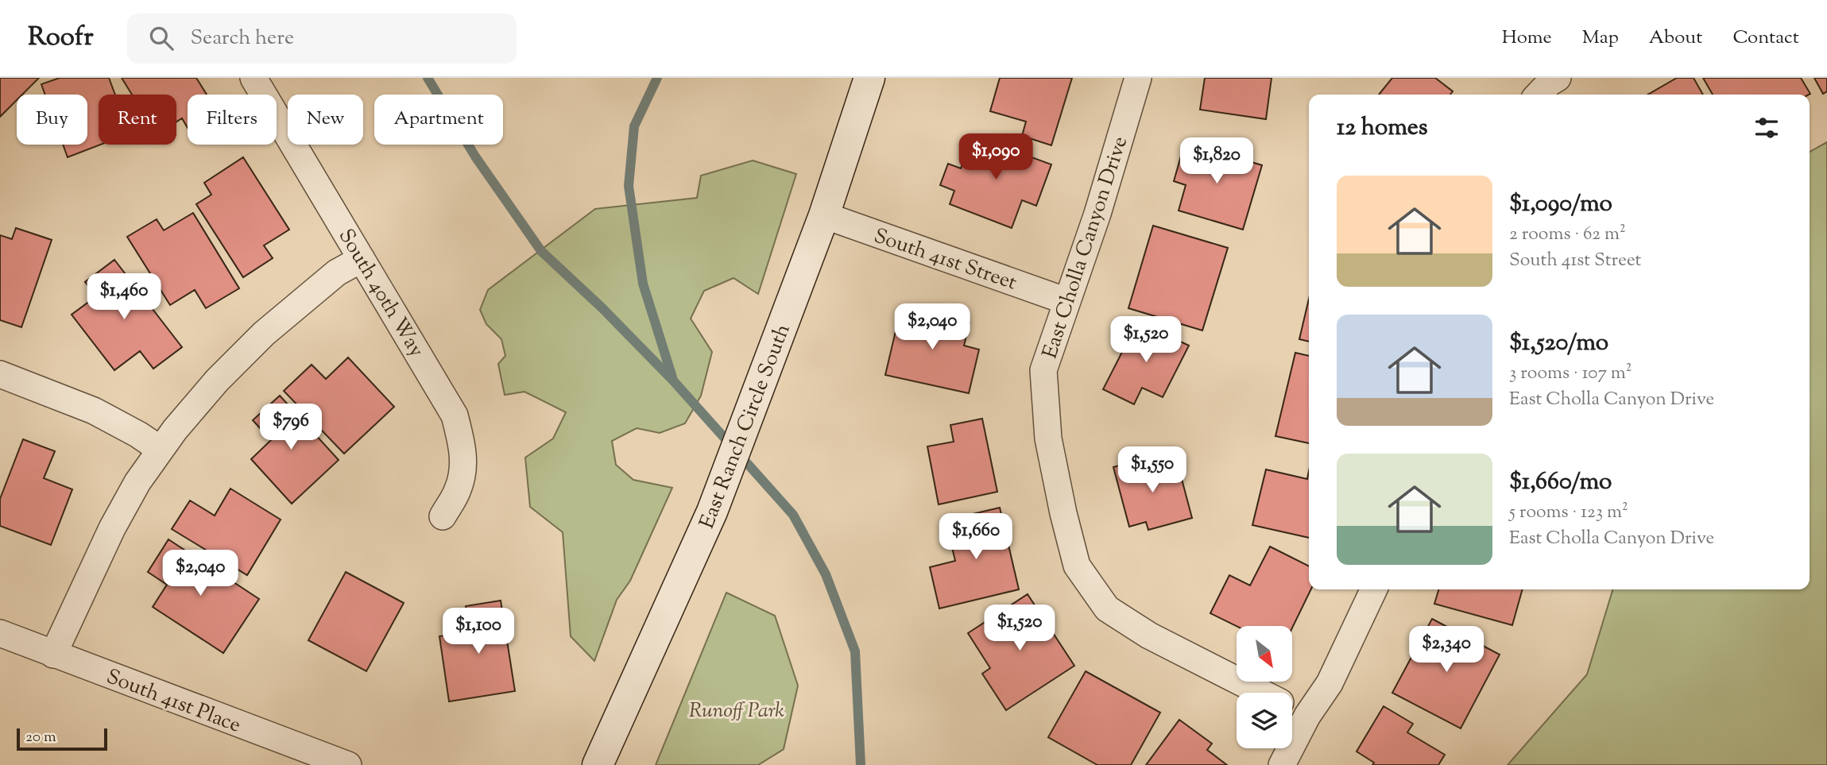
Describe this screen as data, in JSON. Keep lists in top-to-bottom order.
{
  "streets": {
    "street": [
      "East Cholla Canyon Drive",
      "South 41st Street",
      "South 40th Way",
      "East Ranch Circle South",
      "South 41st Place"
    ]
  },
  "crossings": [
    ["East Cholla Canyon Drive", "South 41st Street"],
    ["South 41st Street", "East Ranch Circle South"]
  ],
  "parks": ["Runoff Park"],
  "scale_bar": "20 m",
  "north": "bottom right",
  "page": {
    "header": "Roofr",
    "search": "Search here",
    "nav": [
      "Home",
      "Map",
      "About",
      "Contact"
    ],
    "chip": [
      "Buy",
      "Rent",
      "Filters",
      "New",
      "Apartment"
    ],
    "heading": "12 homes",
    "price": [
      "$1,090",
      "$1,820",
      "$1,460",
      "$2,040",
      "$1,520",
      "$796",
      "$1,550",
      "$1,660",
      "$2,040",
      "$1,520",
      "$1,100",
      "$2,340"
    ],
    "list": [
      {
        "name": "$1,090/mo",
        "note": "2 rooms · 62 m² · South 41st Street"
      },
      {
        "name": "$1,520/mo",
        "note": "3 rooms · 107 m² · East Cholla Canyon Drive"
      },
      {
        "name": "$1,660/mo",
        "note": "5 rooms · 123 m² · East Cholla Canyon Drive"
      }
    ],
    "scale": "20 m"
  }
}
